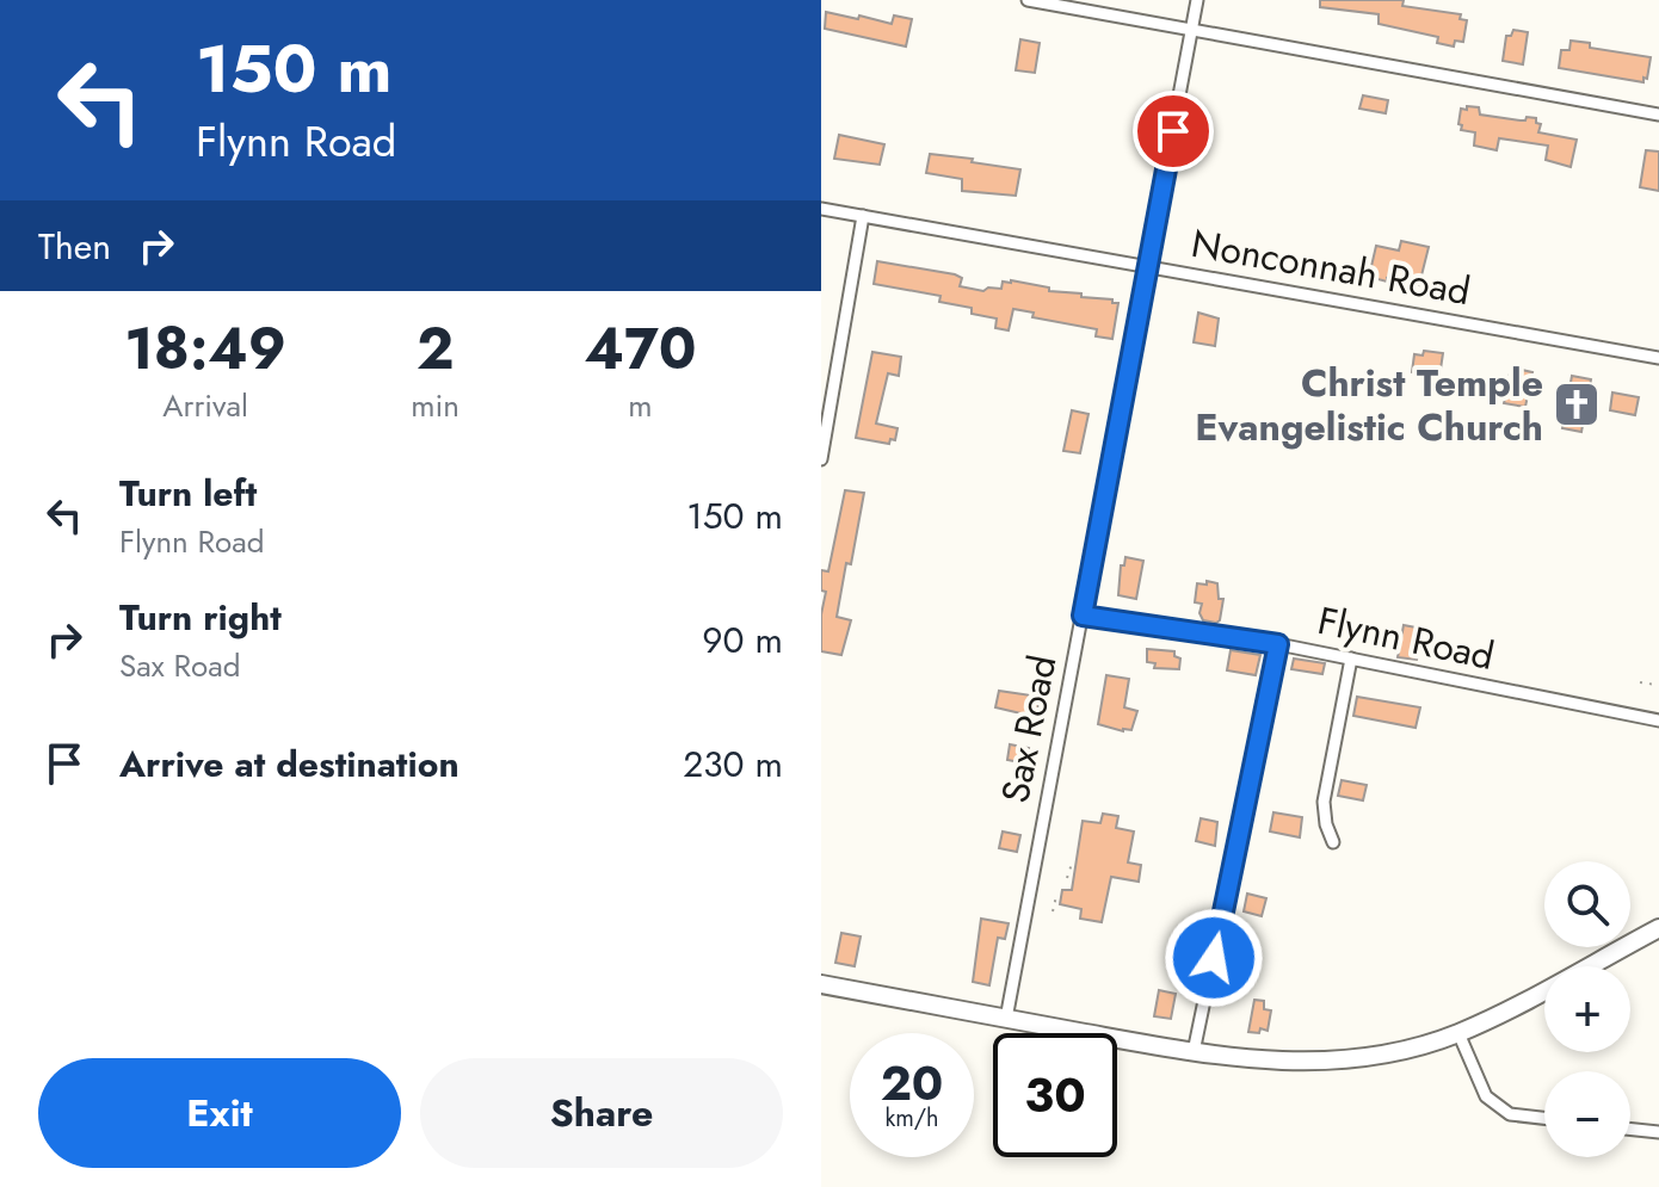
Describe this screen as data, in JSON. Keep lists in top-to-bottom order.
{
  "streets": {
    "street": ["Nonconnah Road", "Flynn Road", "Sax Road"]
  },
  "crossings": [
    ["Nonconnah Road", "Sax Road"],
    ["Flynn Road", "Sax Road"]
  ],
  "places": {
    "church": ["Christ Temple Evangelistic Church"]
  },
  "page": {
    "turn": ["150 m", "Flynn Road"],
    "then": "Then",
    "eta": [
      "18:49",
      "Arrival",
      "2",
      "min",
      "470",
      "m"
    ],
    "list": [
      {
        "name": "Turn left",
        "note": "Flynn Road",
        "value": "150 m"
      },
      {
        "name": "Turn right",
        "note": "Sax Road",
        "value": "90 m"
      },
      {
        "name": "Arrive at destination",
        "value": "230 m"
      }
    ],
    "map_buttons": ["+", "−"],
    "speed": "20 km/h",
    "limit": "30",
    "buttons": ["Exit", "Share"]
  }
}
